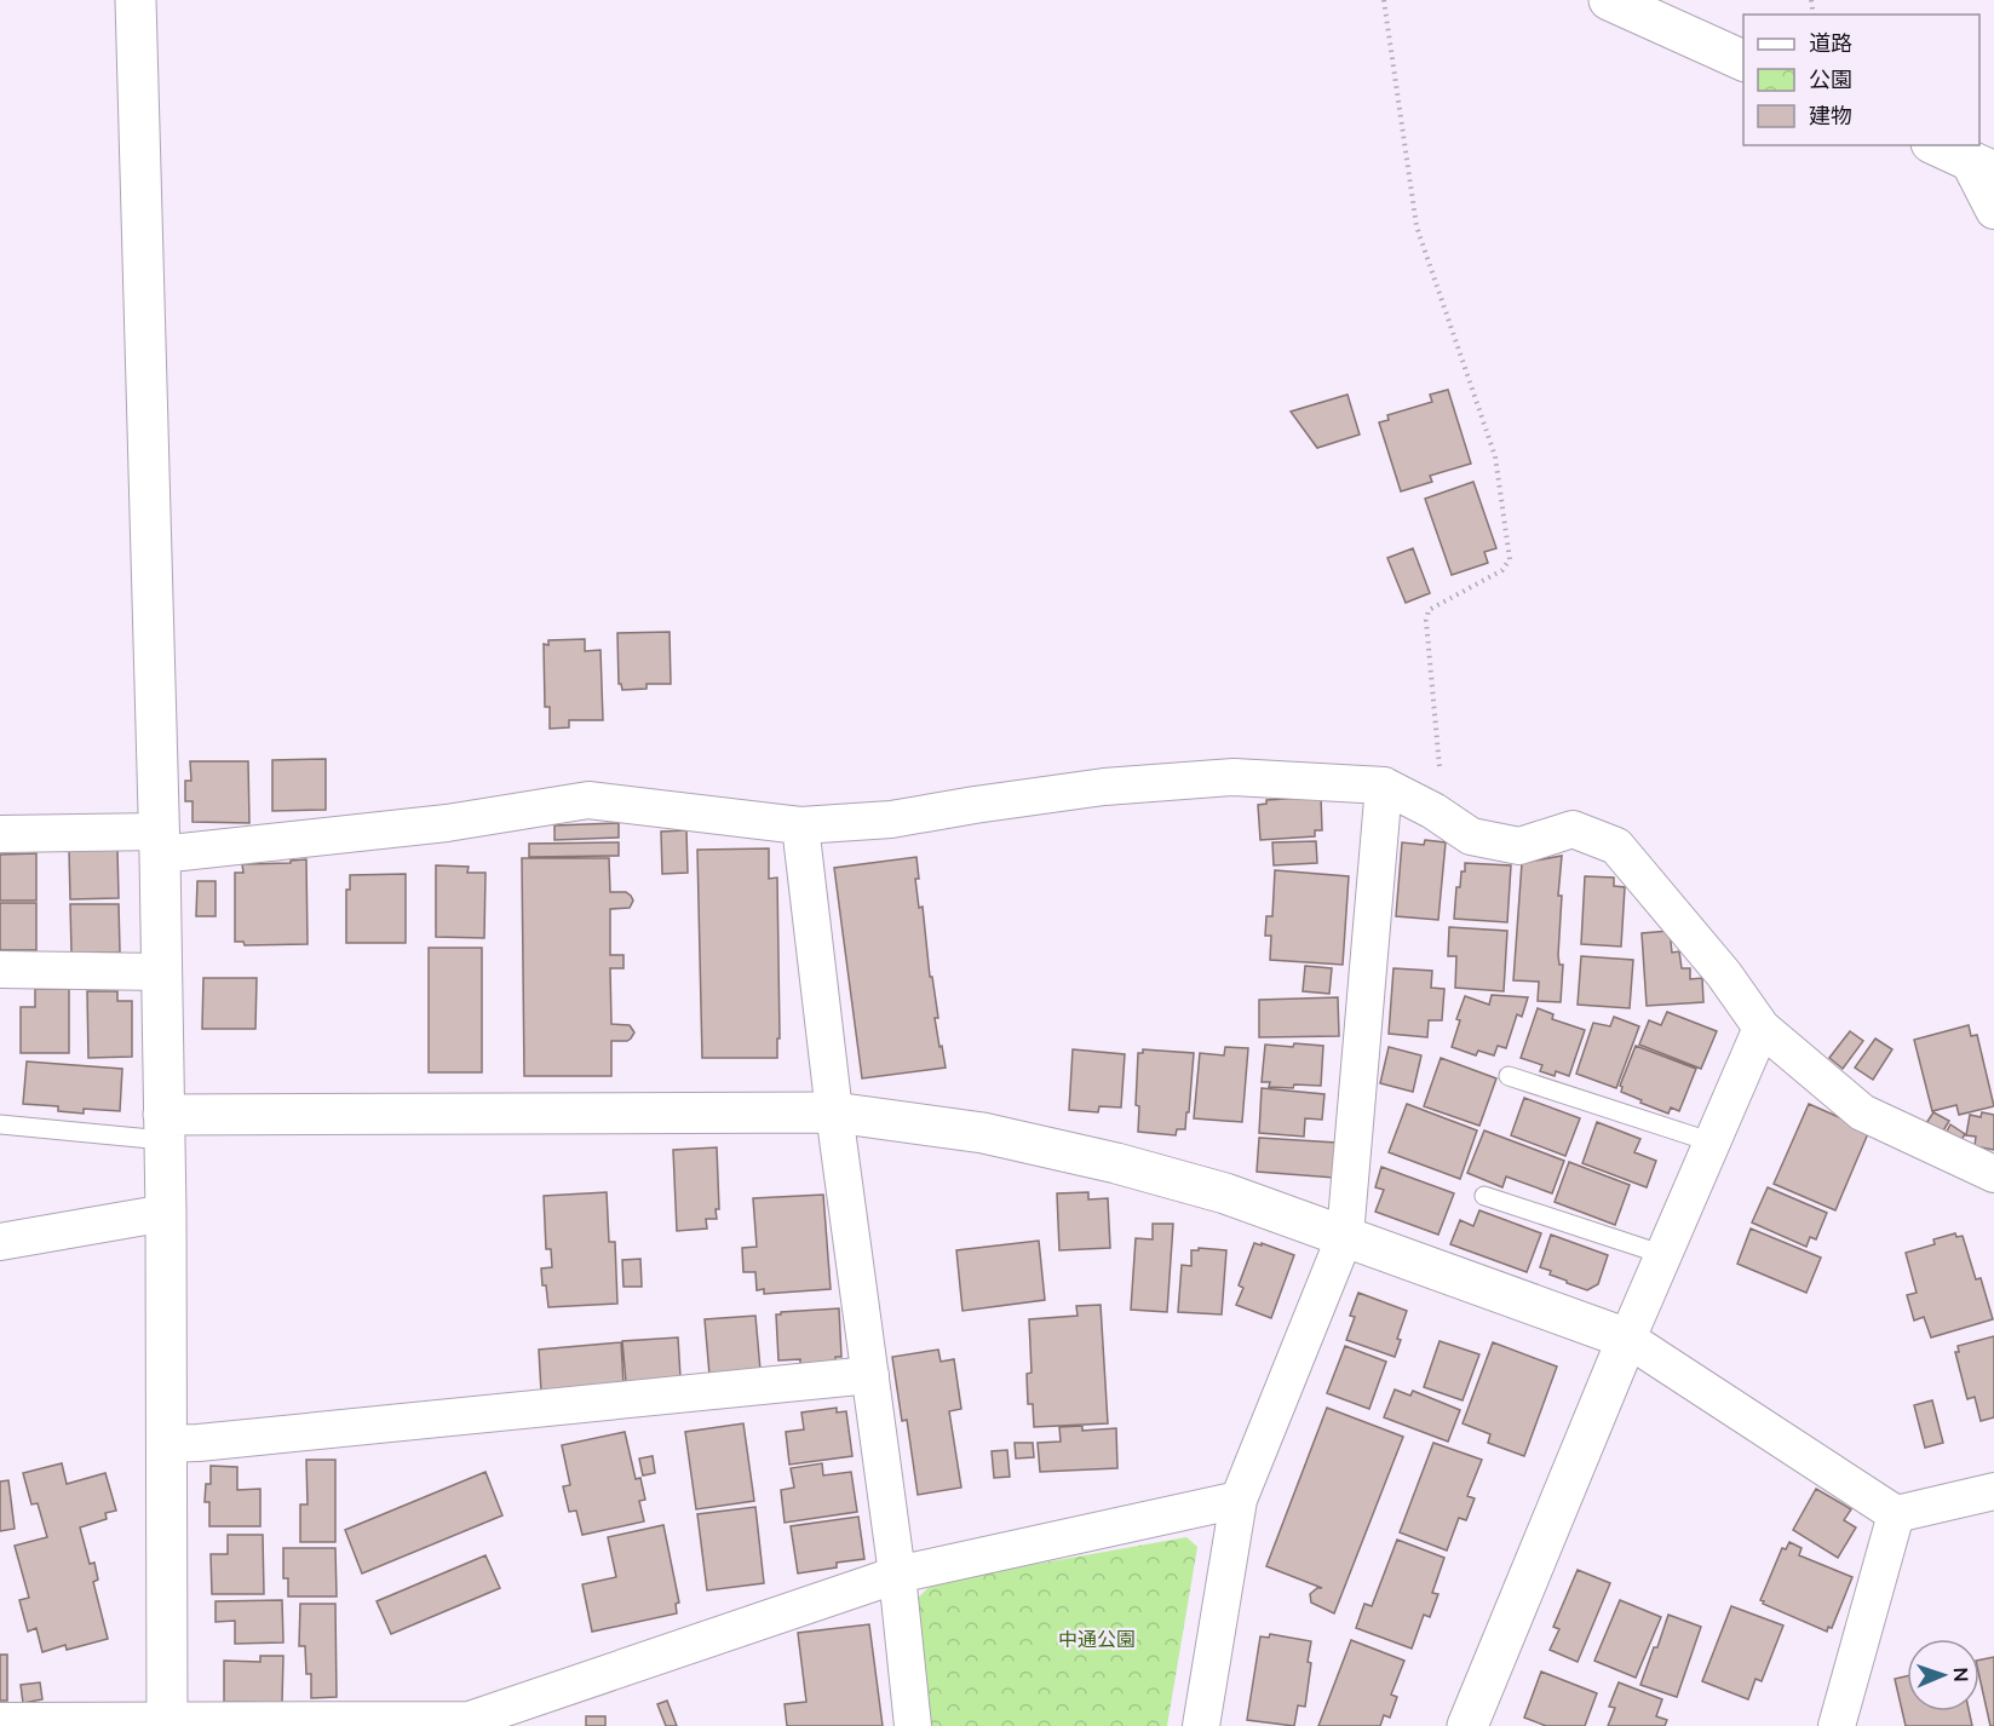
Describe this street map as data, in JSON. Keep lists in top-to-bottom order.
{
  "parks": ["中通公園"],
  "legend": ["道路", "公園", "建物"],
  "north": "right"
}
